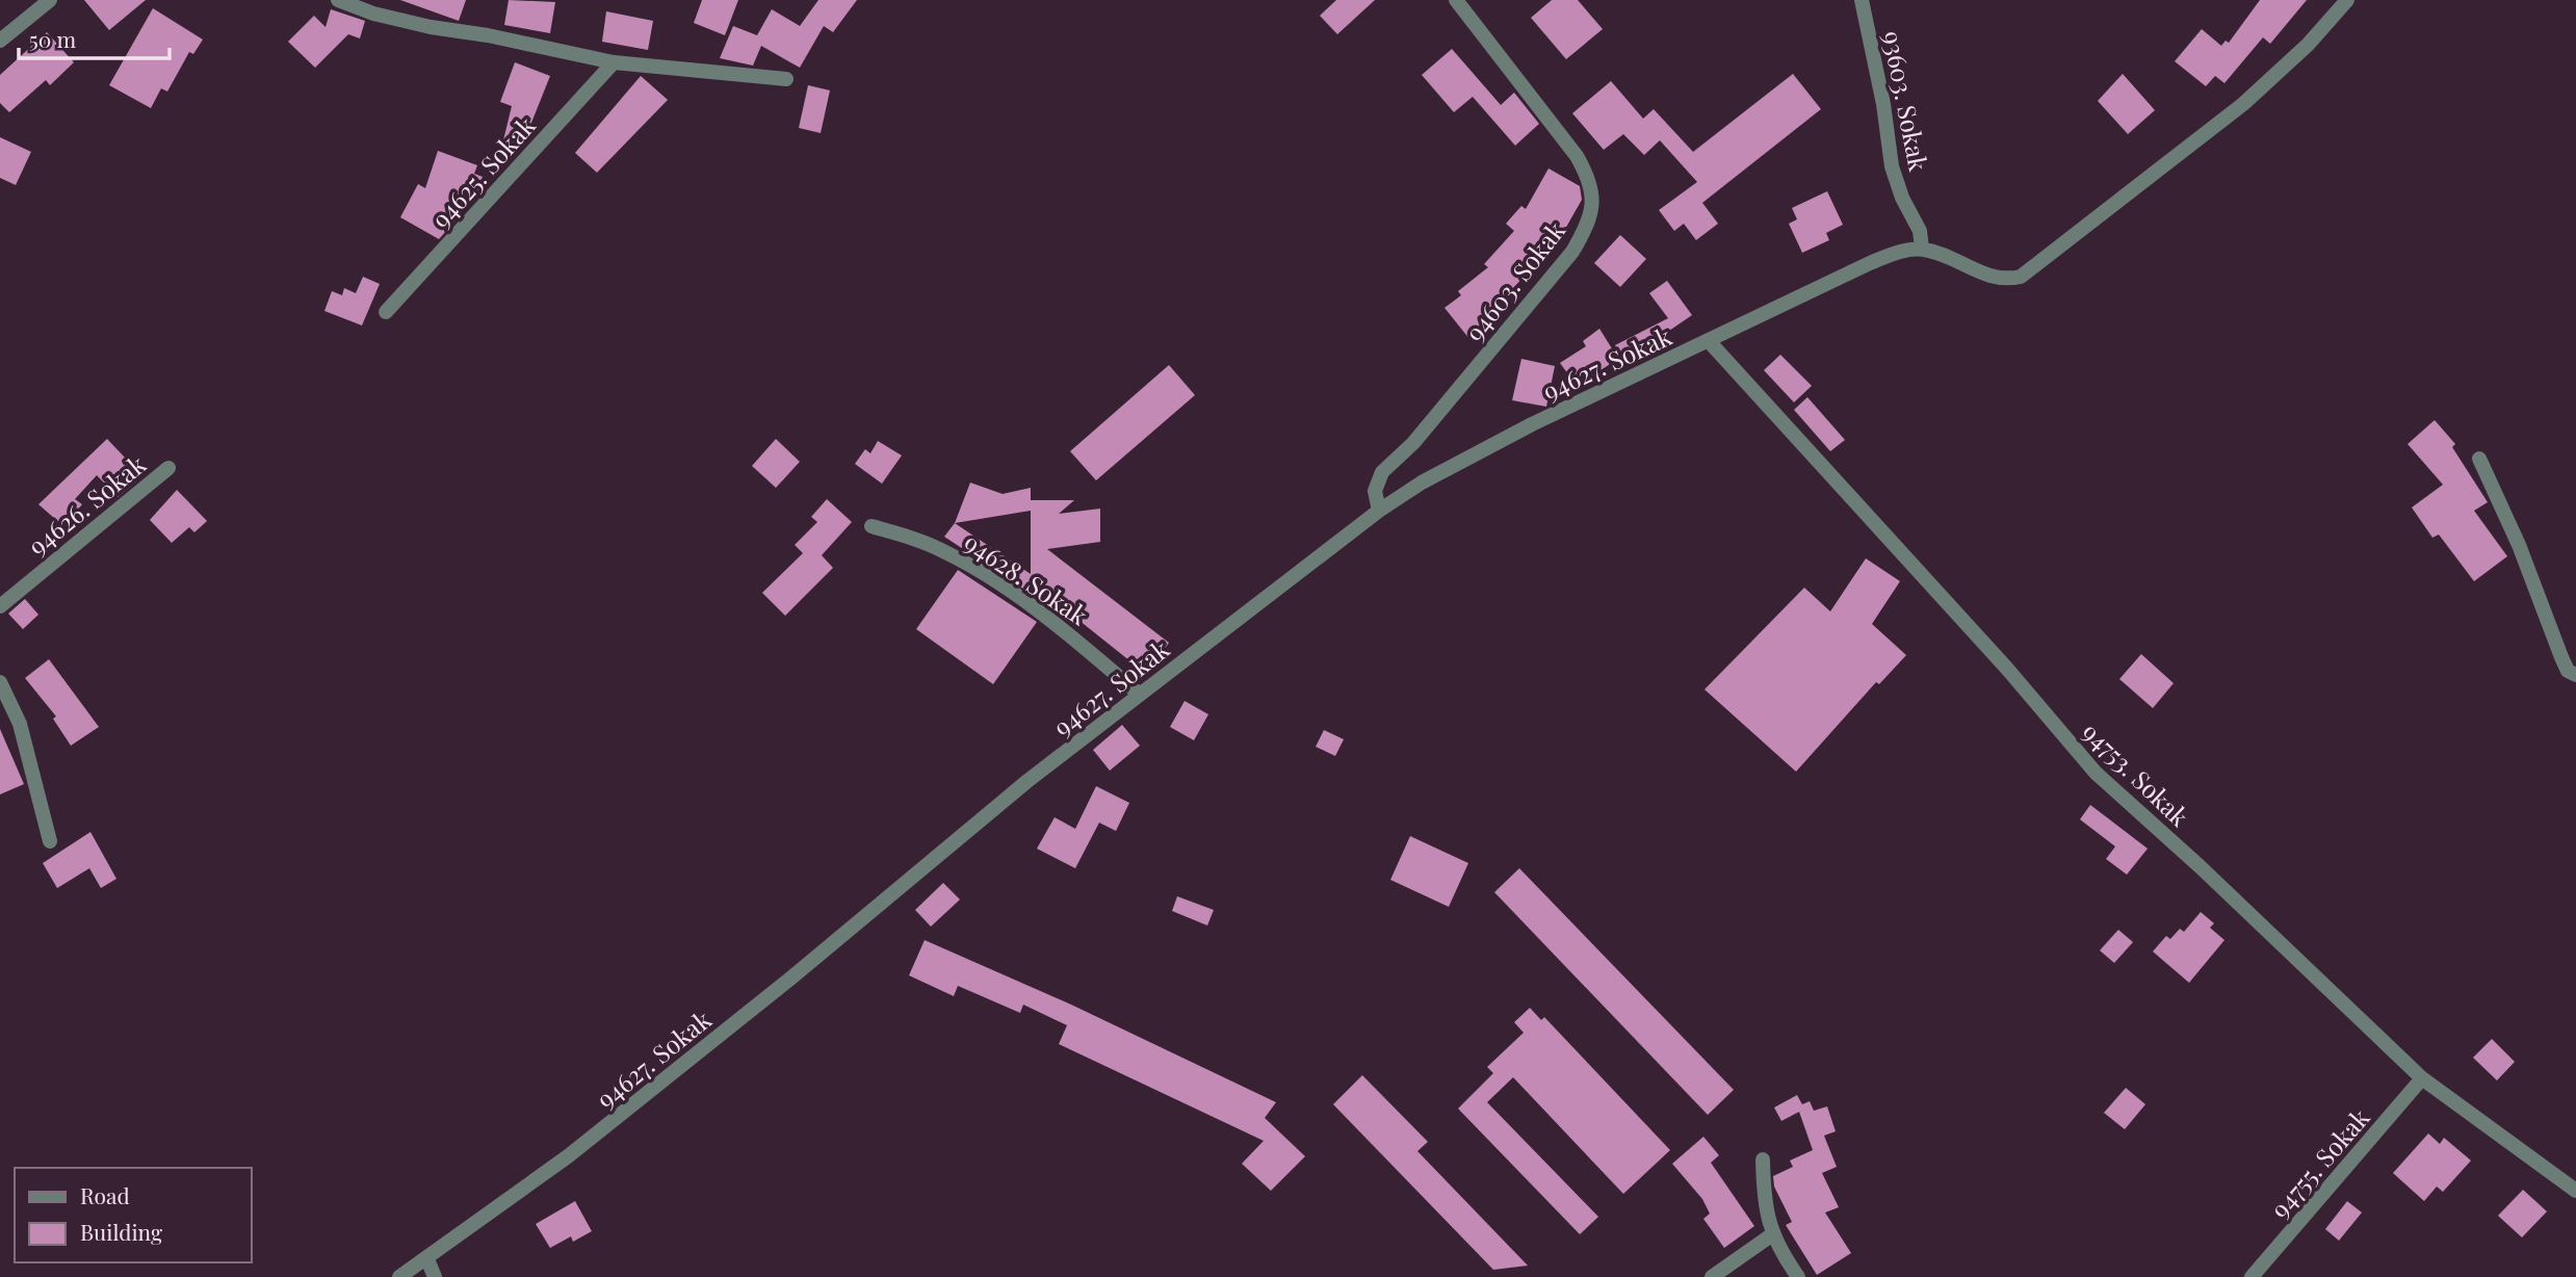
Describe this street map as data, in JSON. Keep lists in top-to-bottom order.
{
  "streets": {
    "street": [
      "93603. Sokak",
      "94625. Sokak",
      "94603. Sokak",
      "94627. Sokak",
      "94626. Sokak",
      "94628. Sokak",
      "94753. Sokak",
      "94755. Sokak"
    ]
  },
  "crossings": [
    ["93603. Sokak", "94627. Sokak"],
    ["94603. Sokak", "94627. Sokak"],
    ["94627. Sokak", "94628. Sokak"],
    ["94627. Sokak", "94753. Sokak"],
    ["94753. Sokak", "94755. Sokak"]
  ],
  "legend": ["Road", "Building"],
  "scale_bar": "50 m"
}
